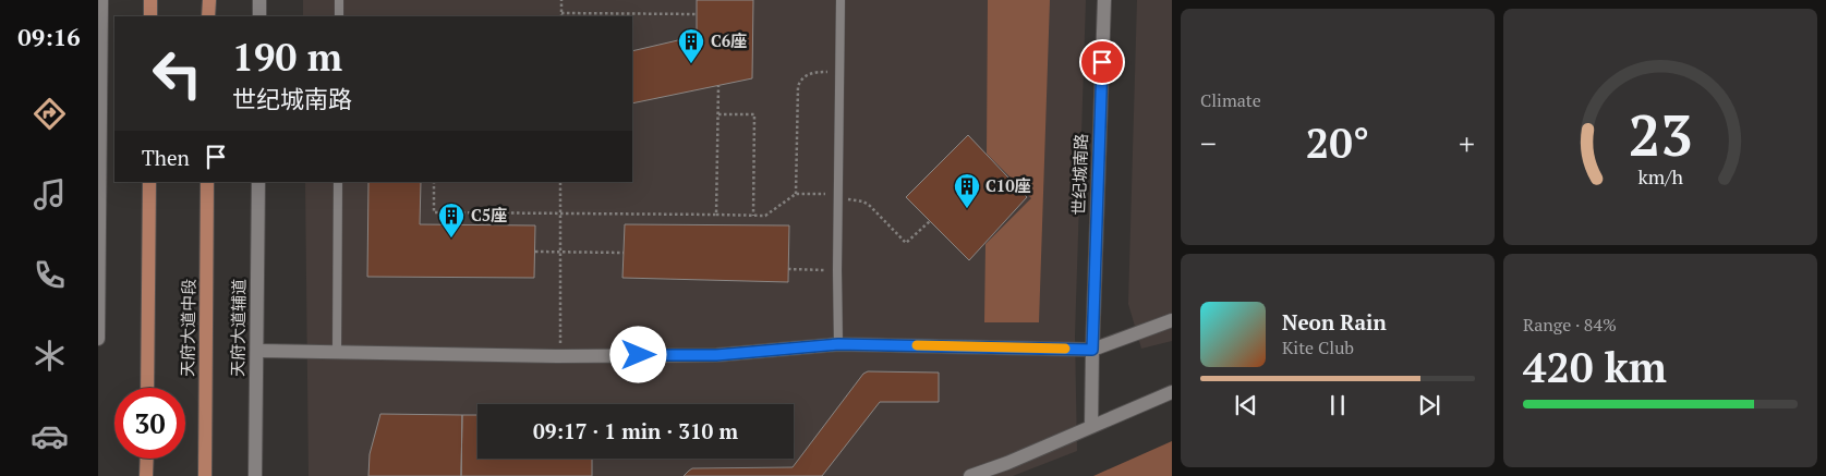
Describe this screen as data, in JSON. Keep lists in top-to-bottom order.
{
  "streets": {
    "main road": ["天府大道中段"],
    "street": ["世纪城南路", "天府大道辅道"]
  },
  "places": {
    "building": ["C6座", "C10座", "C5座"]
  },
  "page": {
    "tabs": "09:16",
    "tile": [
      "Climate",
      ["Range · 84%", "420 km"]
    ],
    "turn": ["190 m", "世纪城南路"],
    "heat": ["−", "20°", "+"],
    "then": "Then",
    "song": ["Neon Rain", "Kite Club"],
    "limit": "30",
    "trip": "09:17 · 1 min · 310 m",
    "gauge": ["23", "km/h"]
  }
}
